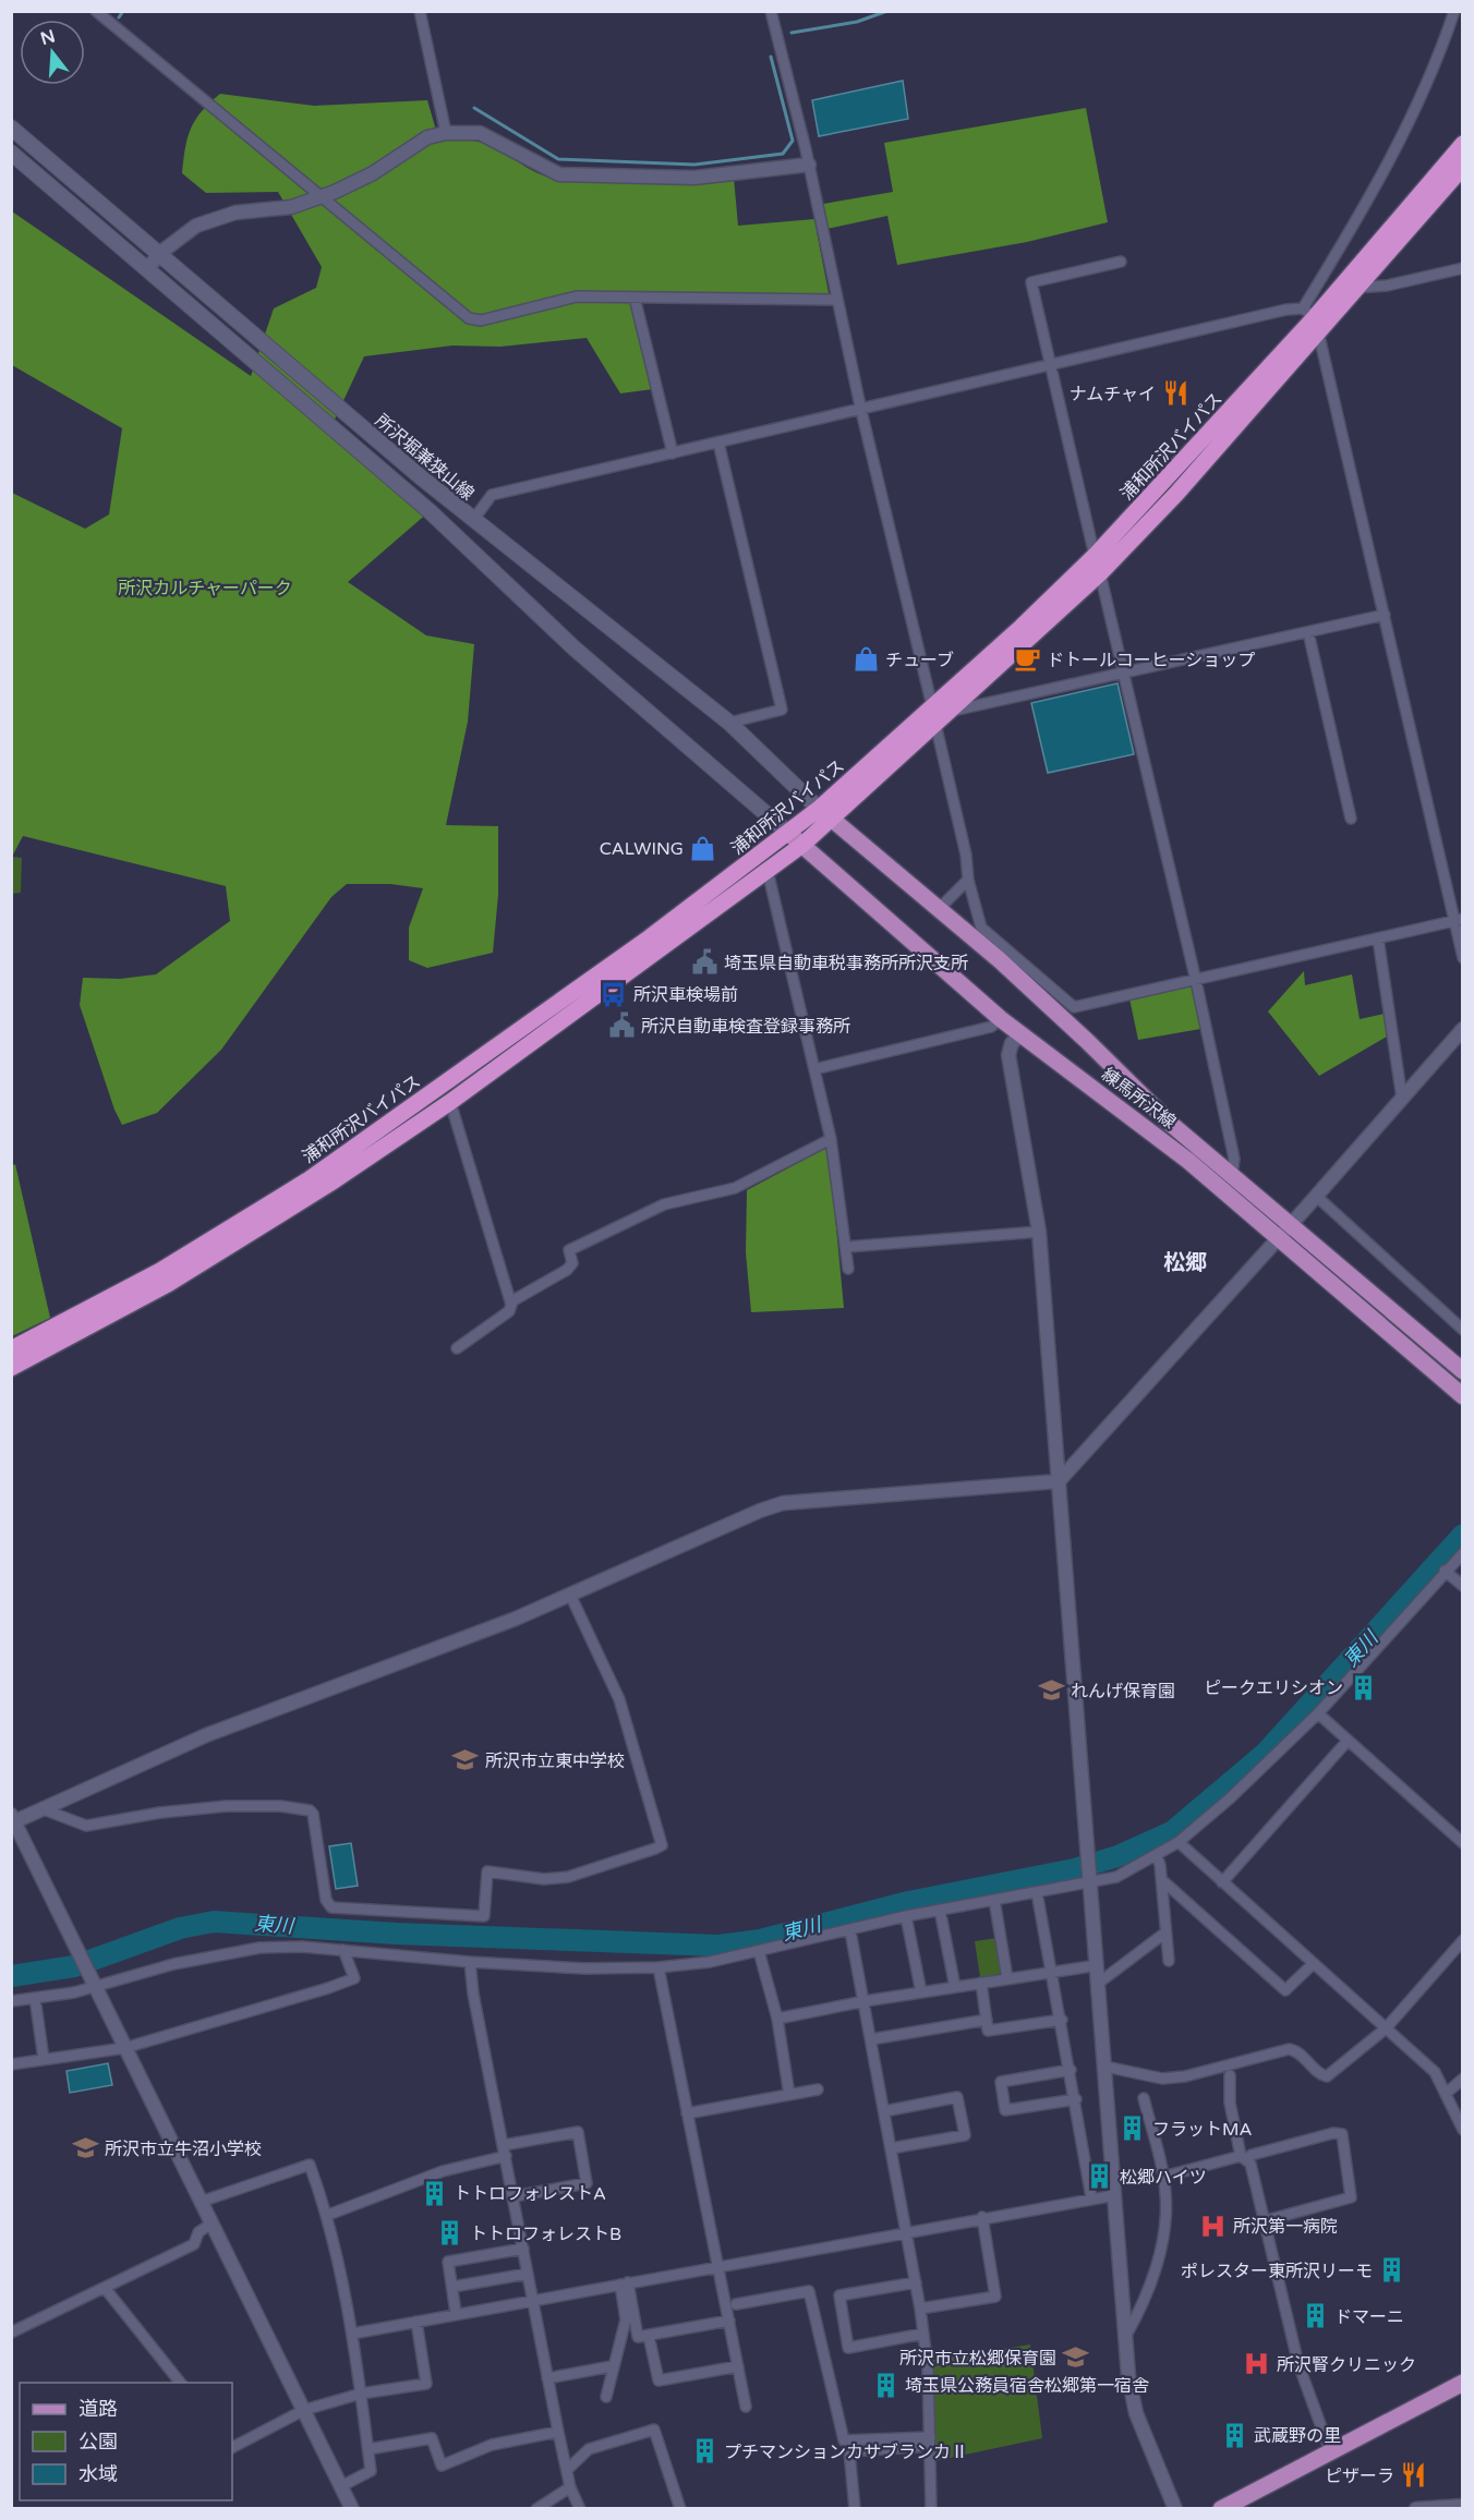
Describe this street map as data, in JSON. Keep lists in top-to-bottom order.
{
  "streets": {
    "highway": ["浦和所沢バイパス"],
    "main road": ["所沢堀兼狭山線", "練馬所沢線"]
  },
  "crossings": [
    ["浦和所沢バイパス", "所沢堀兼狭山線"],
    ["浦和所沢バイパス", "練馬所沢線"],
    ["所沢堀兼狭山線", "練馬所沢線"]
  ],
  "districts": ["松郷"],
  "water": ["東川"],
  "parks": ["所沢カルチャーパーク"],
  "places": {
    "restaurant": ["ナムチャイ", "ピザーラ"],
    "shop": ["チューブ", "CALWING"],
    "cafe": ["ドトールコーヒーショップ"],
    "public building": ["埼玉県自動車税事務所所沢支所", "所沢自動車検査登録事務所"],
    "bus stop": ["所沢車検場前"],
    "building": [
      "ピークエリシオン",
      "フラットMA",
      "松郷ハイツ",
      "トトロフォレストA",
      "トトロフォレストB",
      "ポレスター東所沢リーモ",
      "ドマーニ",
      "埼玉県公務員宿舎松郷第一宿舎",
      "武蔵野の里",
      "プチマンションカサブランカⅡ"
    ],
    "school or university": [
      "れんげ保育園",
      "所沢市立東中学校",
      "所沢市立牛沼小学校",
      "所沢市立松郷保育園"
    ],
    "hospital": ["所沢第一病院", "所沢腎クリニック"]
  },
  "legend": ["道路", "公園", "水域"],
  "north": "top"
}
